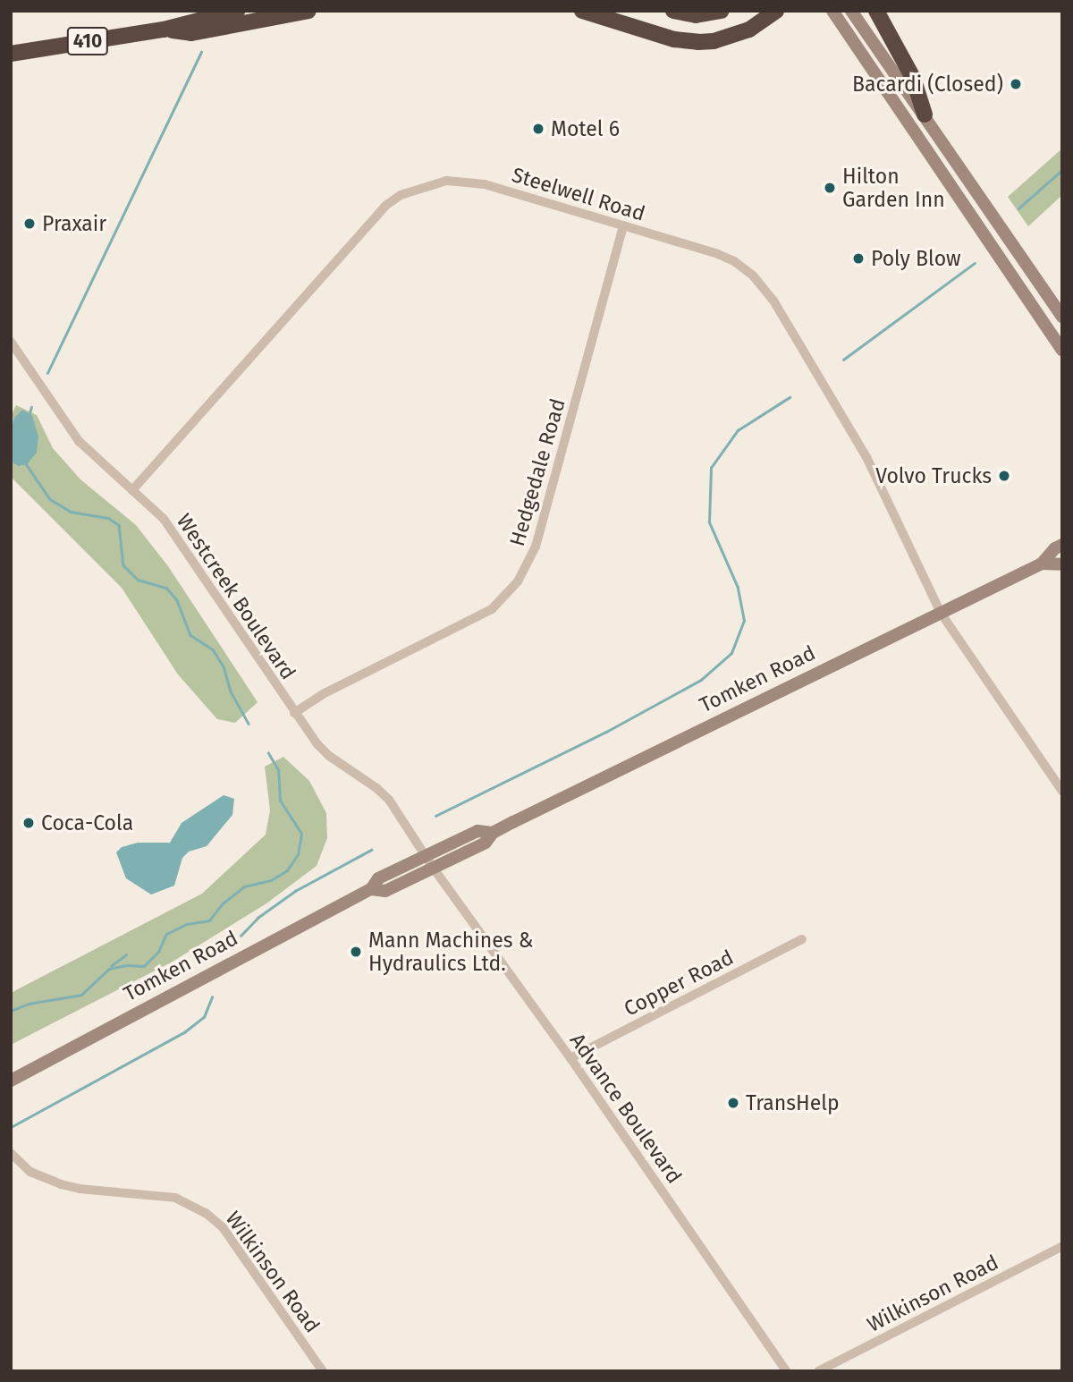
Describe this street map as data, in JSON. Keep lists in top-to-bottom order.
{
  "streets": {
    "highway": ["410"],
    "main road": ["Tomken Road"],
    "street": [
      "Steelwell Road",
      "Hedgedale Road",
      "Westcreek Boulevard",
      "Copper Road",
      "Advance Boulevard",
      "Wilkinson Road"
    ]
  },
  "crossings": [
    ["Steelwell Road", "Hedgedale Road"],
    ["Steelwell Road", "Westcreek Boulevard"],
    ["Steelwell Road", "Tomken Road"],
    ["Hedgedale Road", "Westcreek Boulevard"],
    ["Westcreek Boulevard", "Tomken Road"],
    ["Westcreek Boulevard", "Advance Boulevard"],
    ["Tomken Road", "Advance Boulevard"],
    ["Copper Road", "Advance Boulevard"]
  ],
  "places": [
    "Bacardi (Closed)",
    "Motel 6",
    "Hilton Garden Inn",
    "Praxair",
    "Poly Blow",
    "Volvo Trucks",
    "Coca-Cola",
    "Mann Machines & Hydraulics Ltd.",
    "TransHelp"
  ]
}
